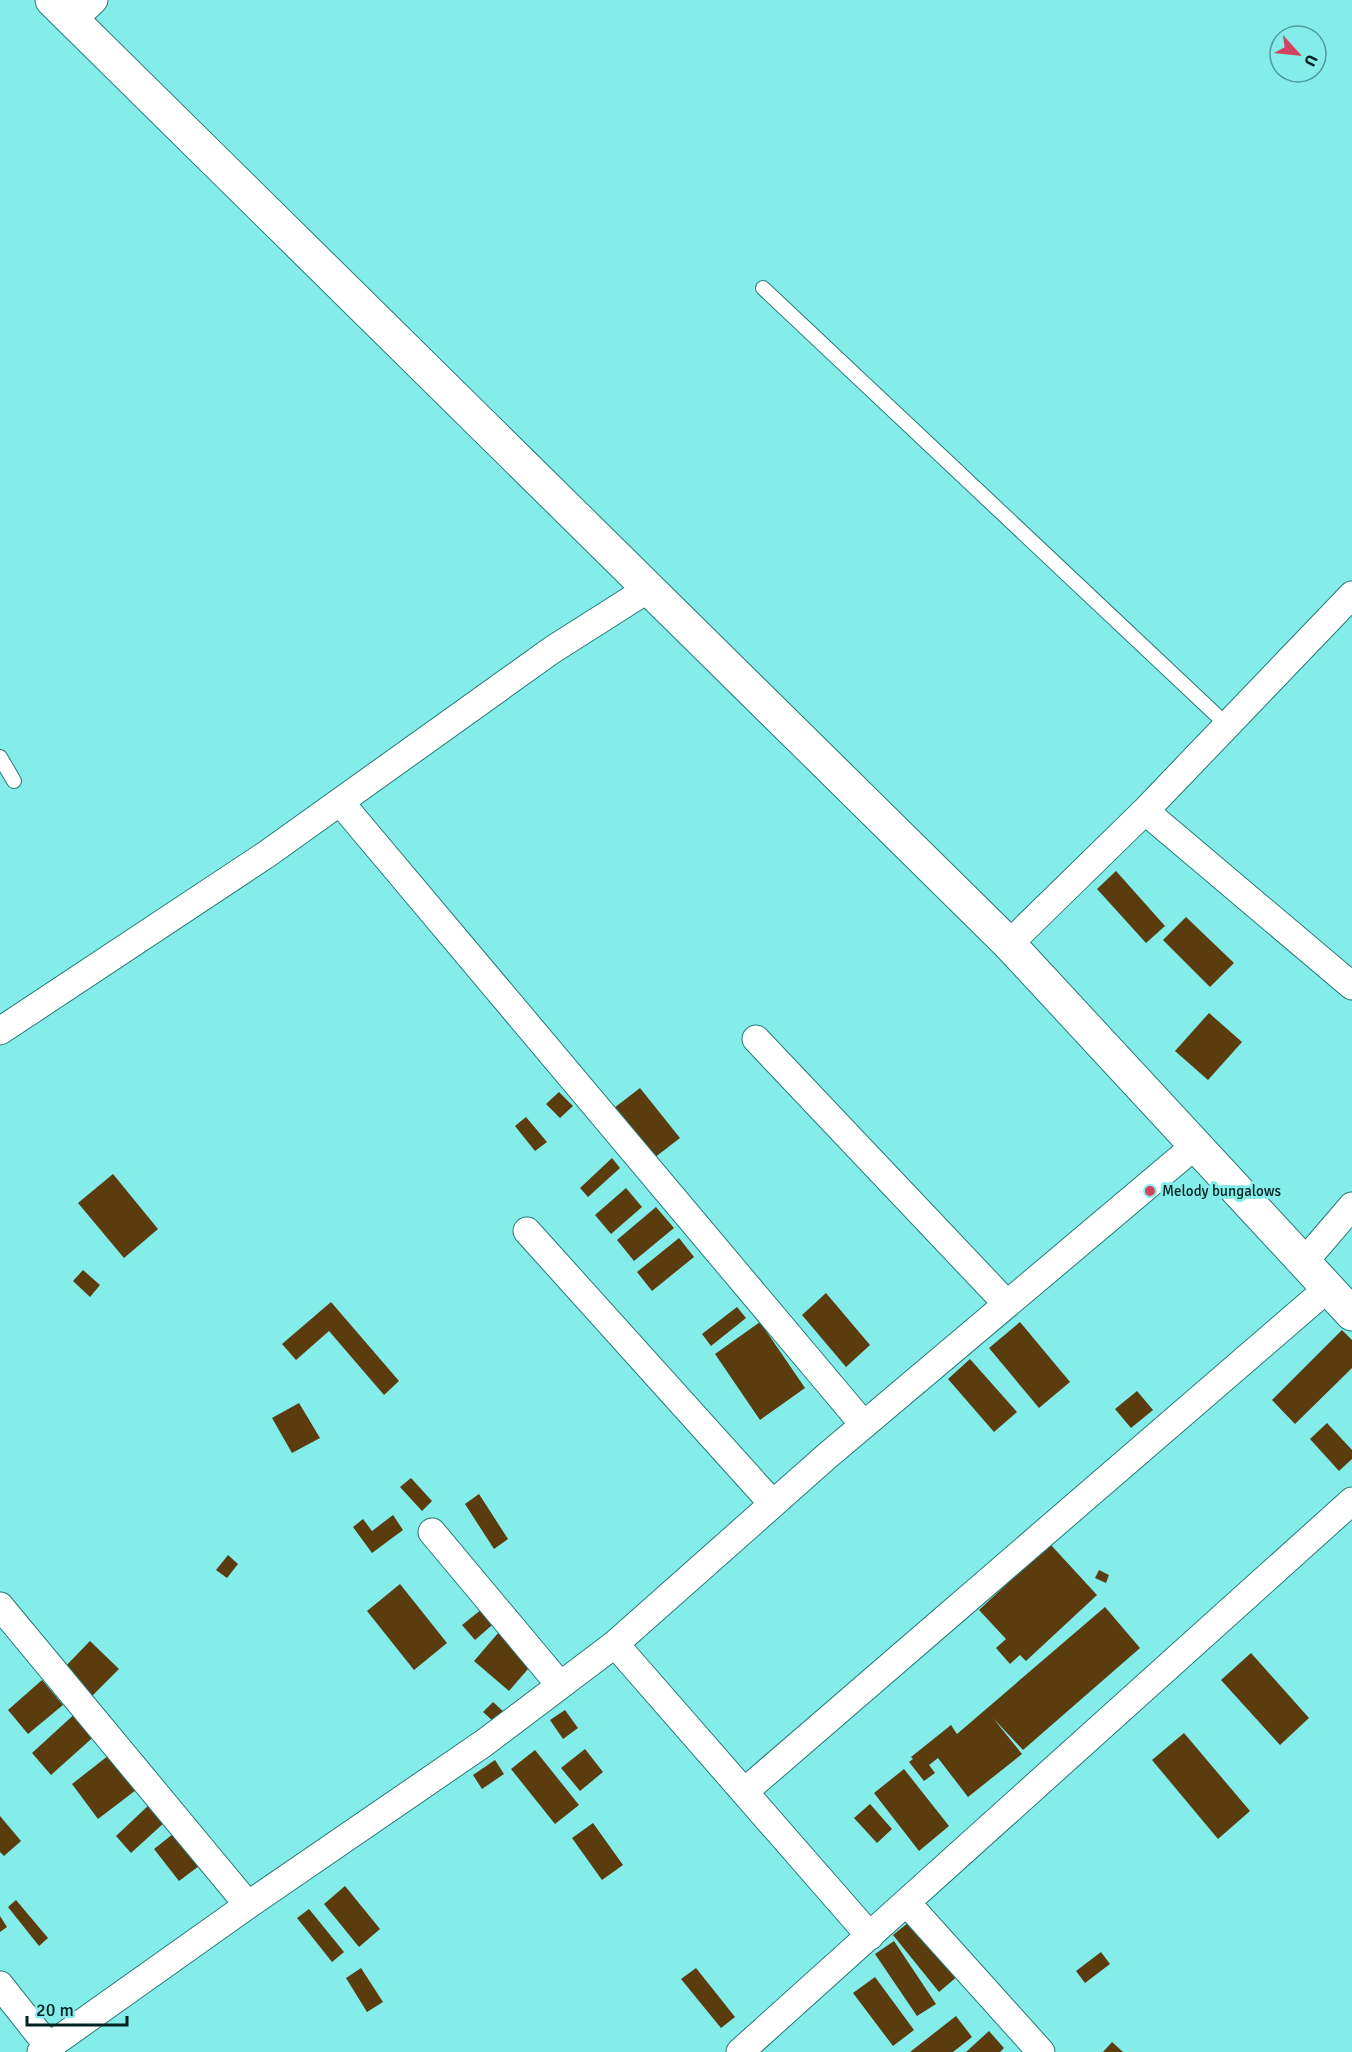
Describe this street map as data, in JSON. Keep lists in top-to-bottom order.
{
  "places": ["Melody bungalows"],
  "scale_bar": "20 m",
  "north": "bottom right"
}
